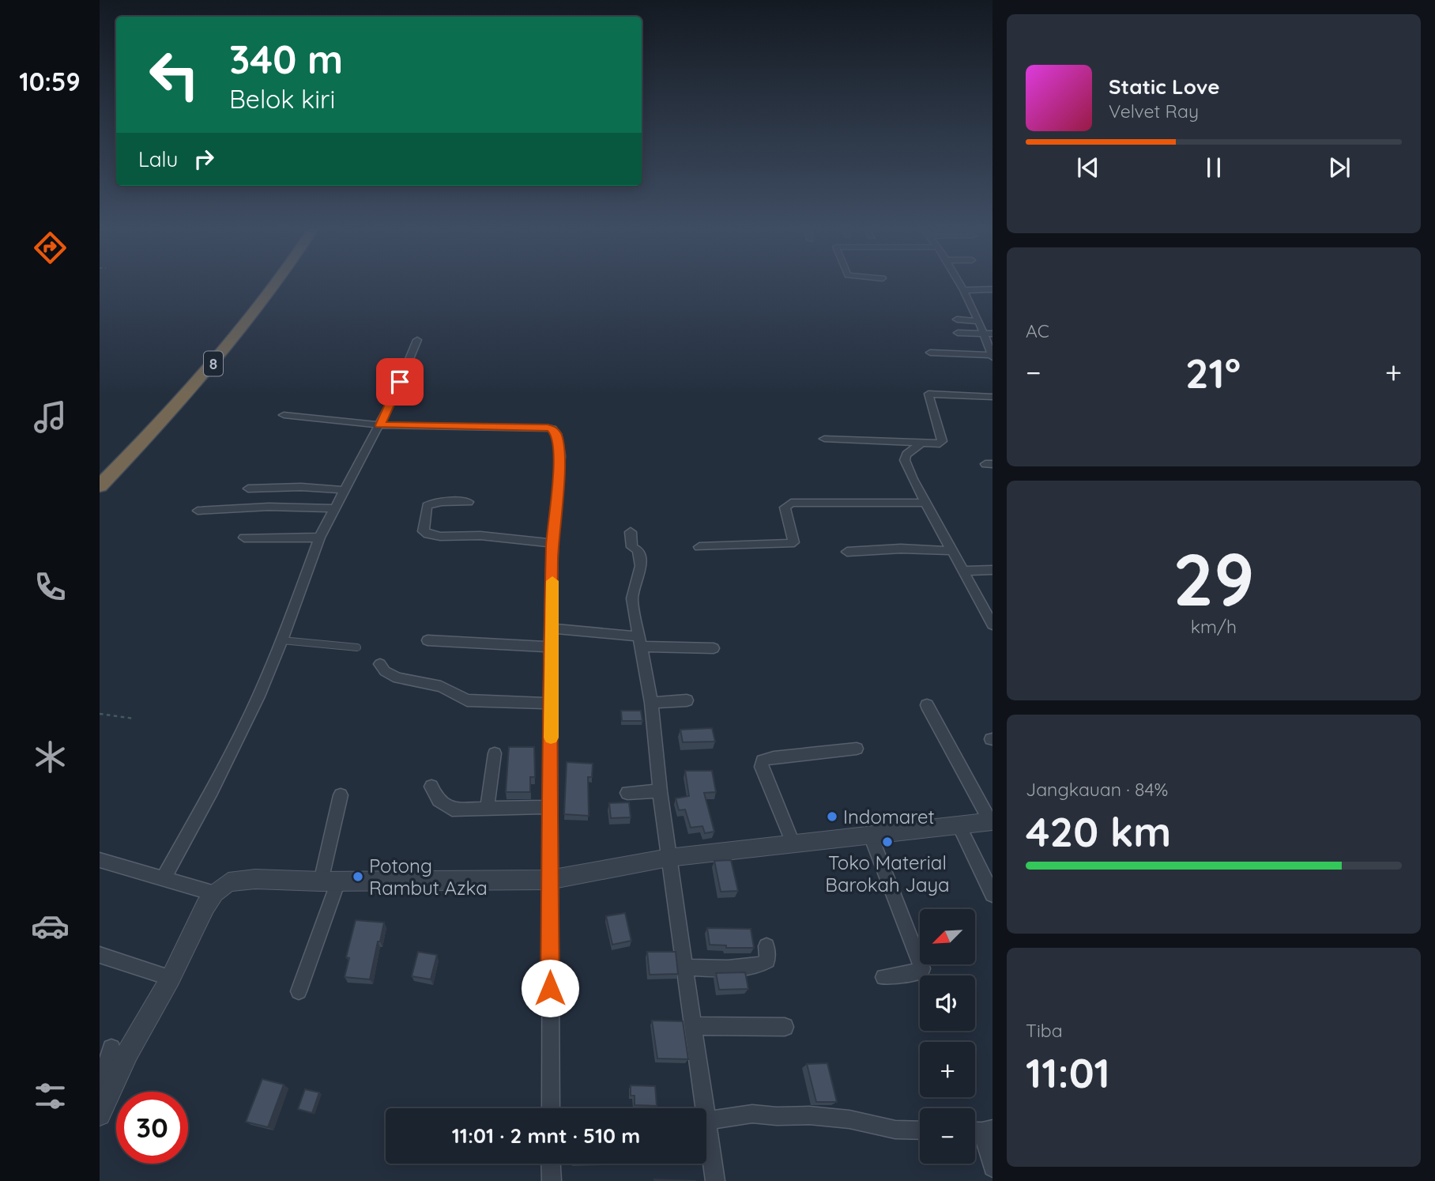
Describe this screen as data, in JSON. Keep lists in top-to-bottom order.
{
  "streets": {
    "highway": ["8"]
  },
  "places": ["Indomaret", "Toko Material Barokah Jaya", "Potong Rambut Azka"],
  "north": "bottom left",
  "page": {
    "tabs": "10:59",
    "turn": ["340 m", "Belok kiri"],
    "song": ["Static Love", "Velvet Ray"],
    "then": "Lalu",
    "tile": [
      "AC",
      ["29", "km/h"],
      ["Jangkauan · 84%", "420 km"],
      ["Tiba", "11:01"]
    ],
    "heat": ["−", "21°", "+"],
    "map_buttons": ["+", "−"],
    "limit": "30",
    "trip": "11:01 · 2 mnt · 510 m"
  }
}
